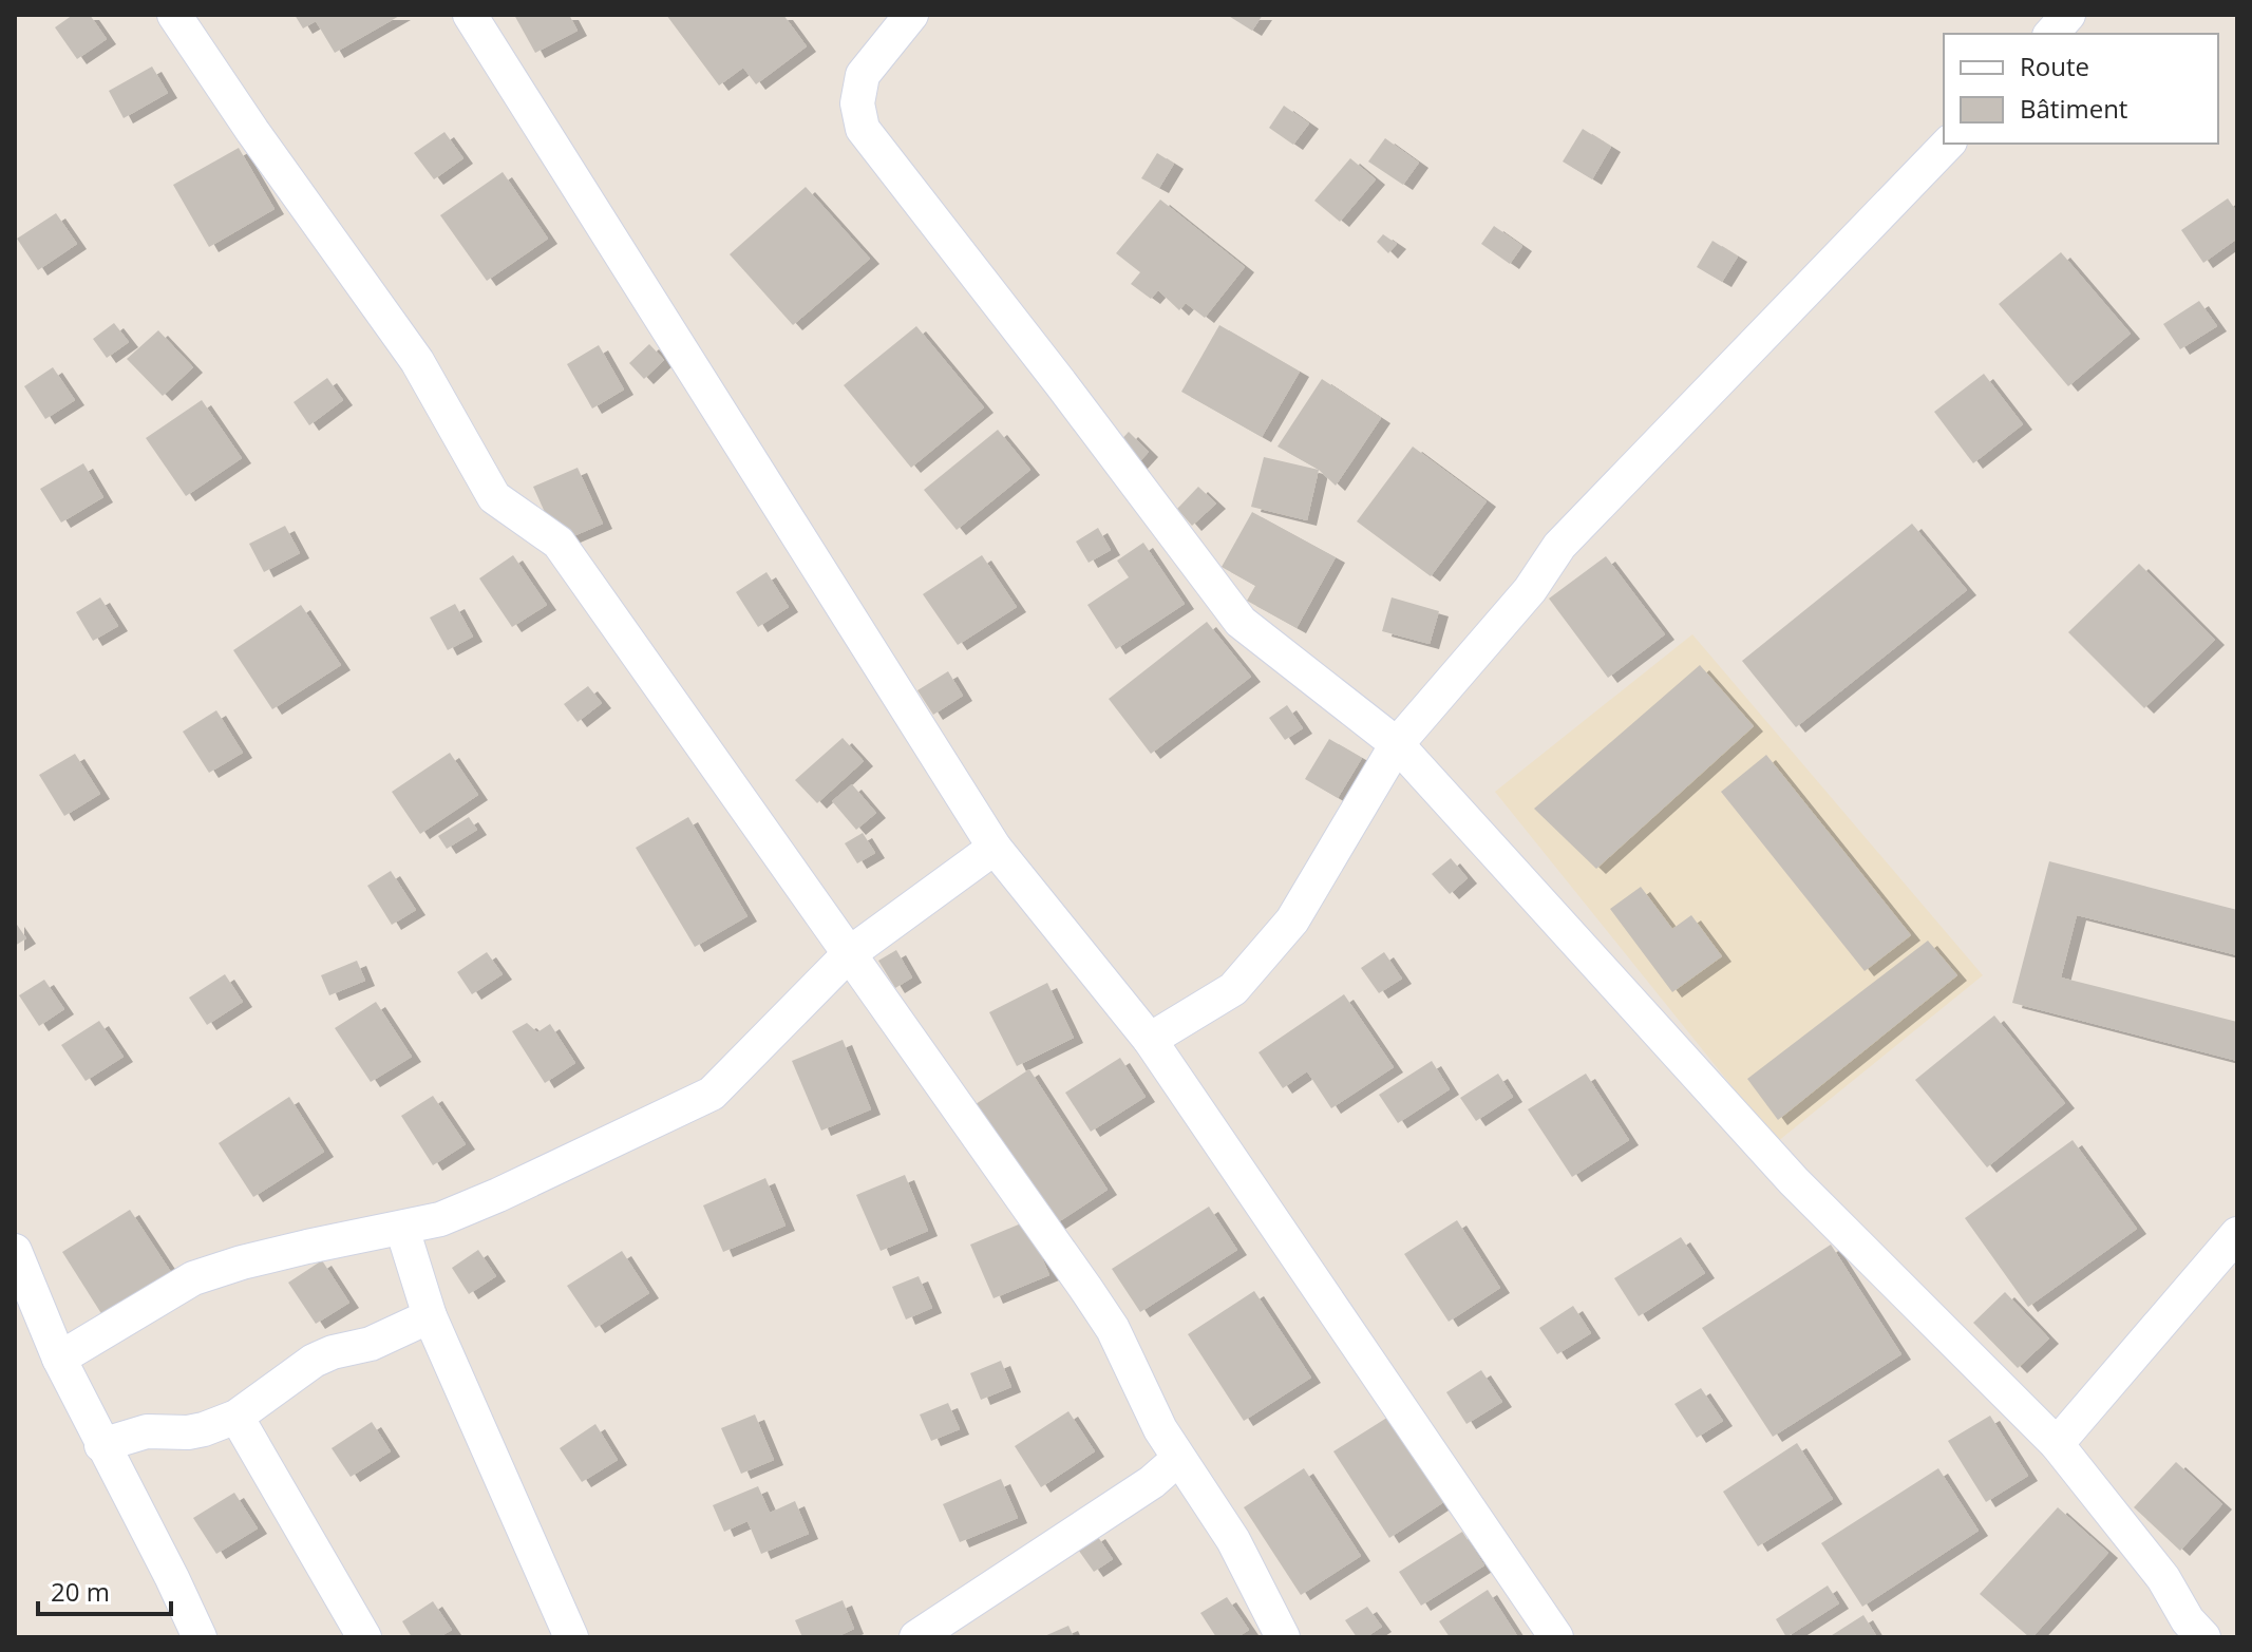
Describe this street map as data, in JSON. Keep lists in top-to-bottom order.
{
  "legend": ["Route", "Bâtiment"],
  "scale_bar": "20 m"
}
